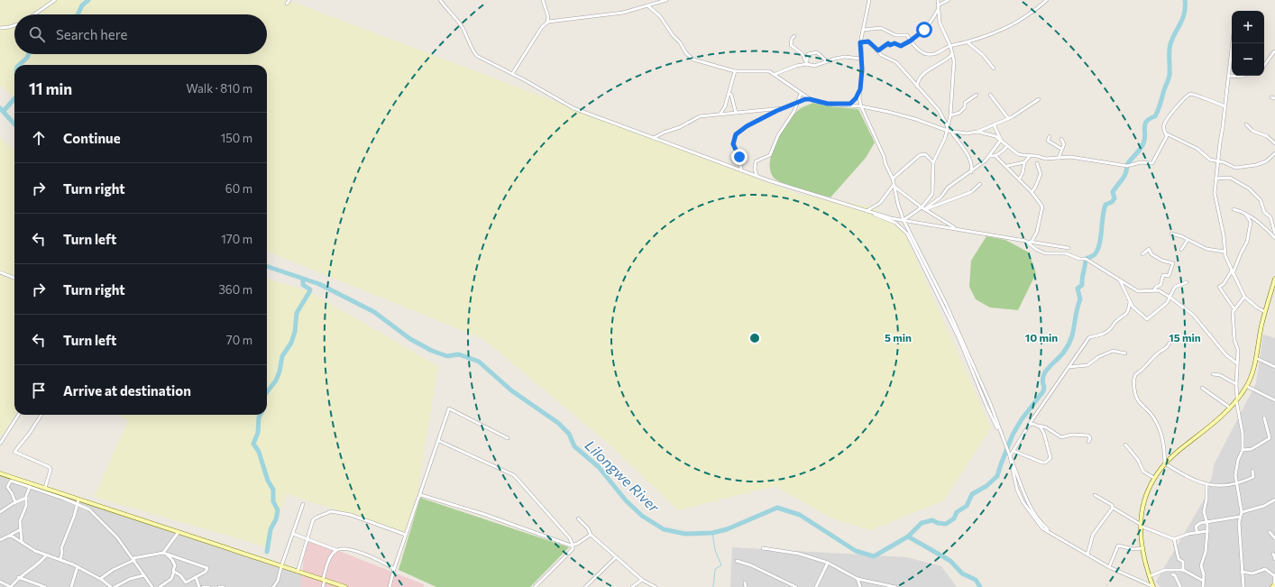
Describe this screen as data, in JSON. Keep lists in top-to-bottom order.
{
  "water": ["Lilongwe River"],
  "page": {
    "map_buttons": ["+", "−"],
    "search": "Search here",
    "heading": ["11 min", "Walk · 810 m"],
    "list": [
      ["Continue", "150 m"],
      ["Turn right", "60 m"],
      ["Turn left", "170 m"],
      ["Turn right", "360 m"],
      ["Turn left", "70 m"],
      "Arrive at destination"
    ]
  },
  "rings": ["5 min", "10 min", "15 min"]
}
